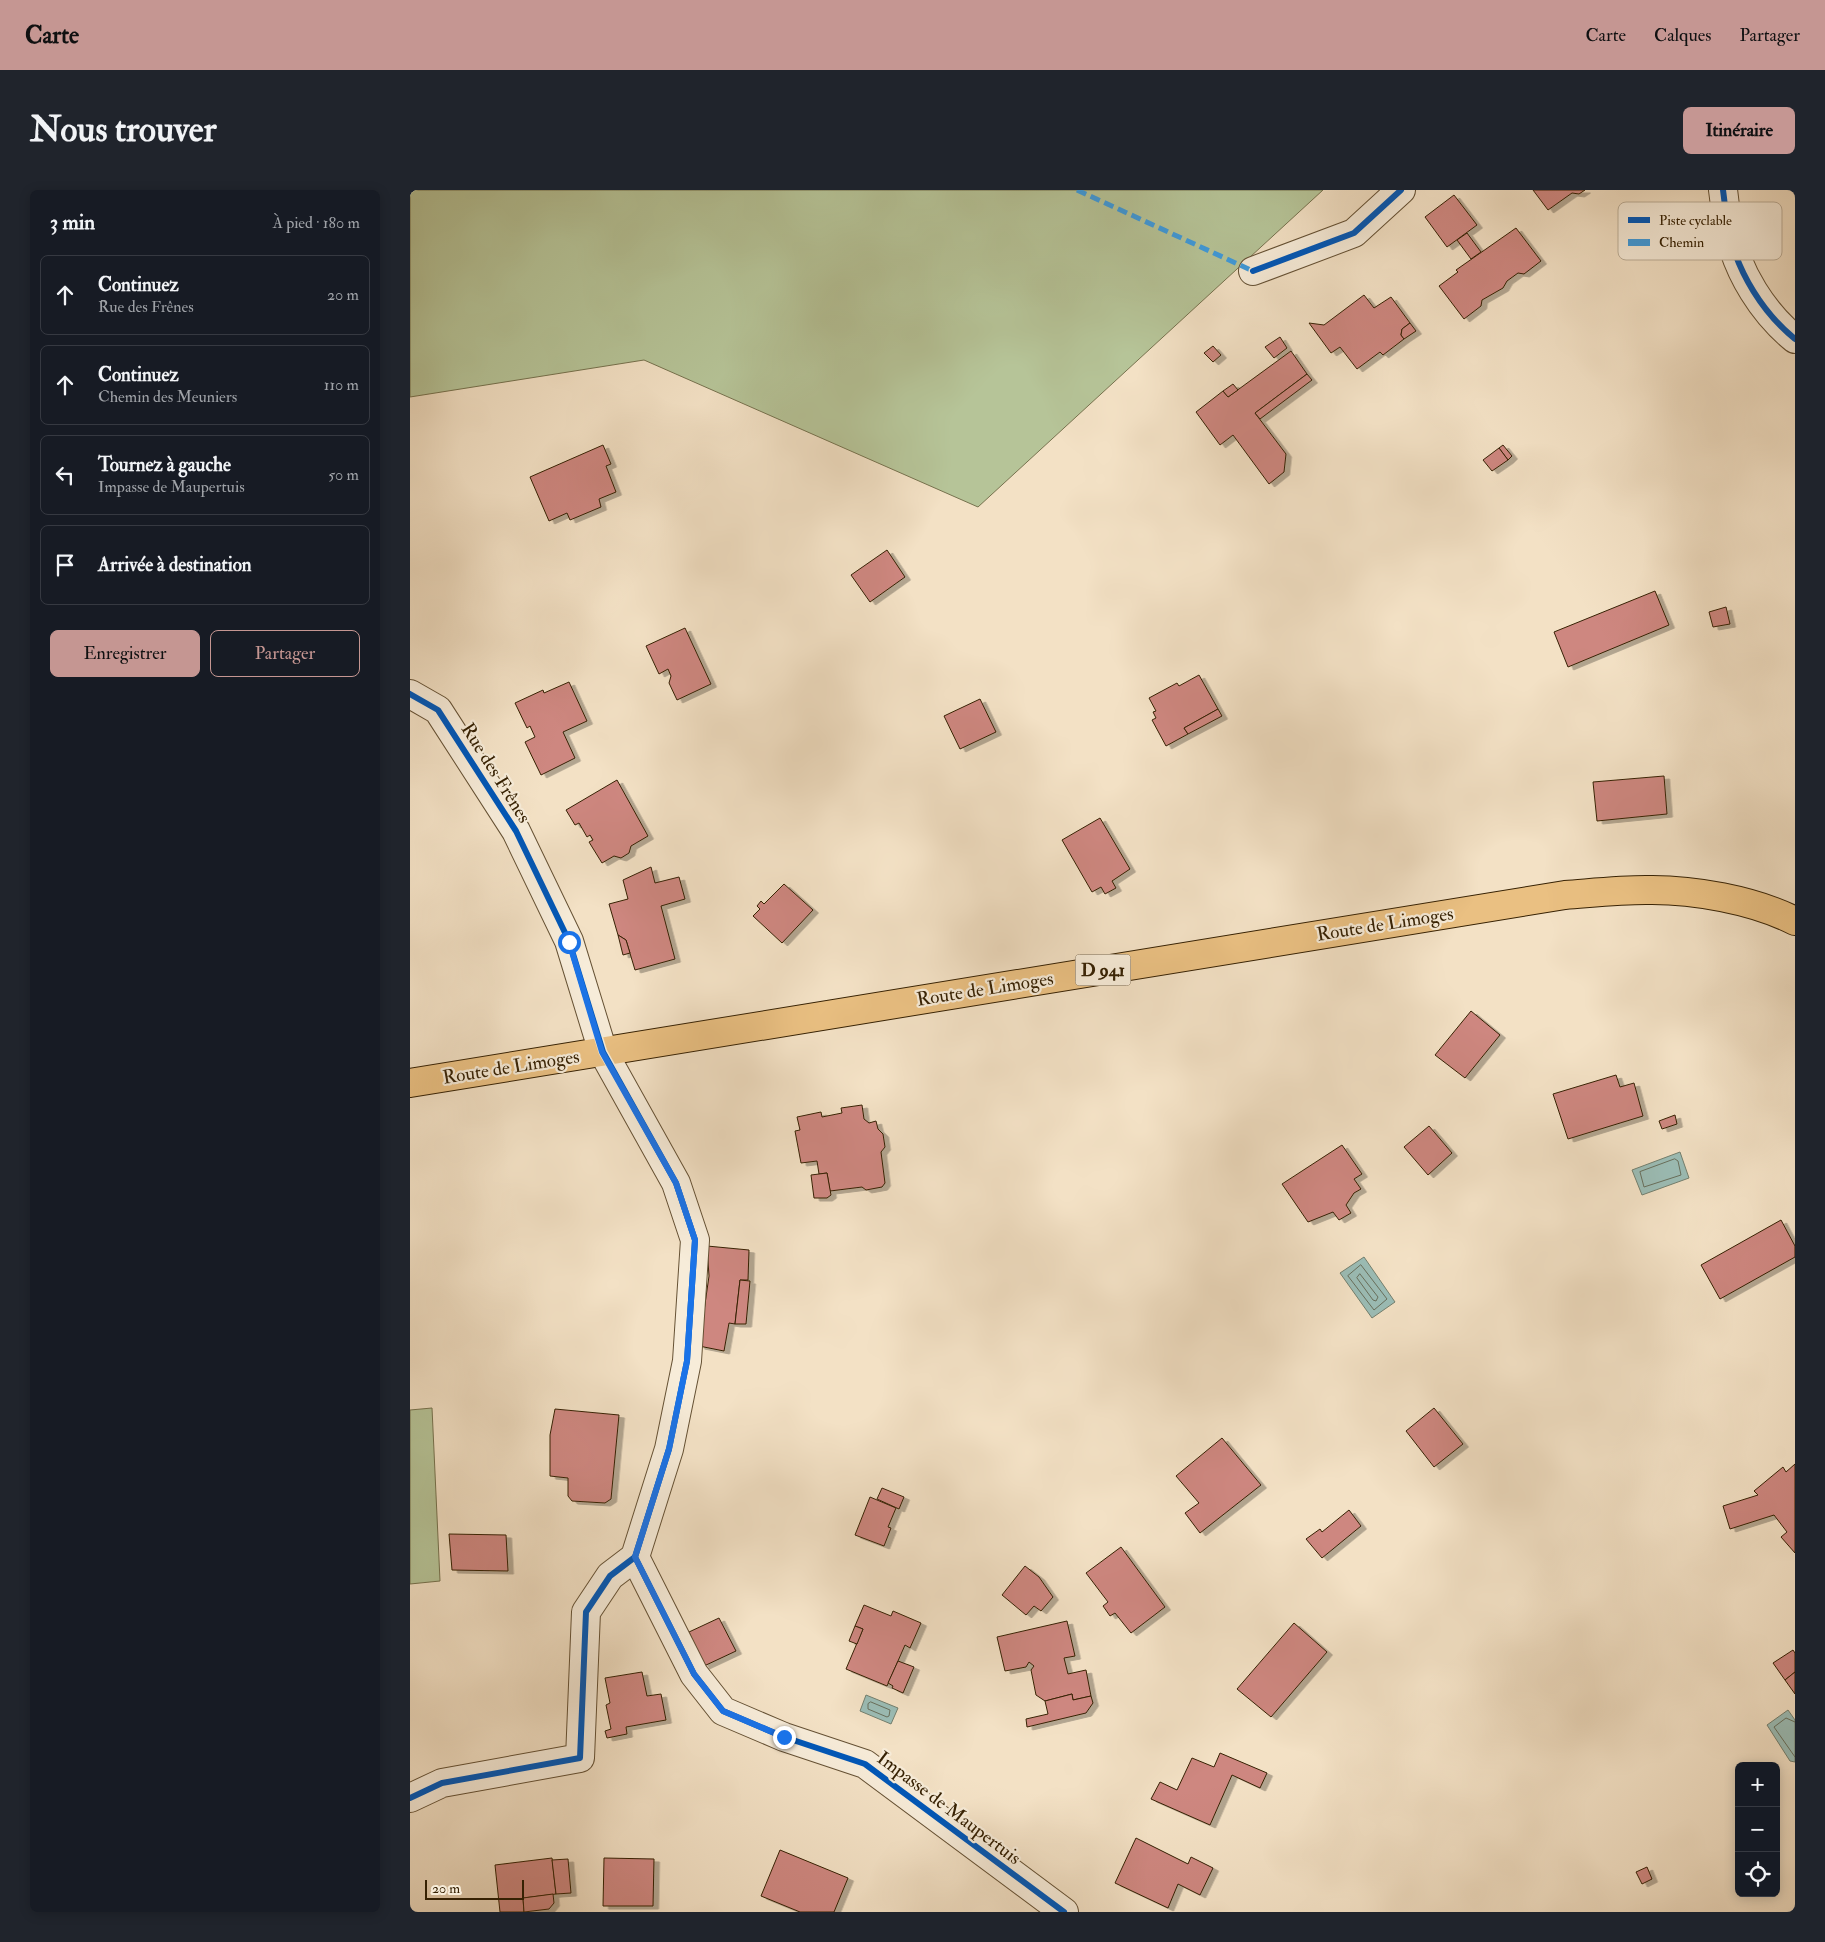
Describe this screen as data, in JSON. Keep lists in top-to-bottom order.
{
  "streets": {
    "main road": ["Route de Limoges", "D 941"],
    "street": ["Rue des Frênes", "Impasse de Maupertuis"]
  },
  "crossings": [
    ["Rue des Frênes", "Route de Limoges"],
    ["Rue des Frênes", "Impasse de Maupertuis"]
  ],
  "legend": ["Piste cyclable", "Chemin"],
  "scale_bar": "20 m",
  "page": {
    "header": "Carte",
    "nav": ["Carte", "Calques", "Partager"],
    "buttons": [
      "Itinéraire",
      ["Enregistrer", "Partager"]
    ],
    "title": "Nous trouver",
    "heading": ["3 min", "À pied · 180 m"],
    "list": [
      ["Continuez", "Rue des Frênes", "20 m"],
      ["Continuez", "Chemin des Meuniers", "110 m"],
      ["Tournez à gauche", "Impasse de Maupertuis", "50 m"],
      "Arrivée à destination"
    ],
    "map_buttons": ["+", "−"],
    "scale": "20 m"
  }
}
